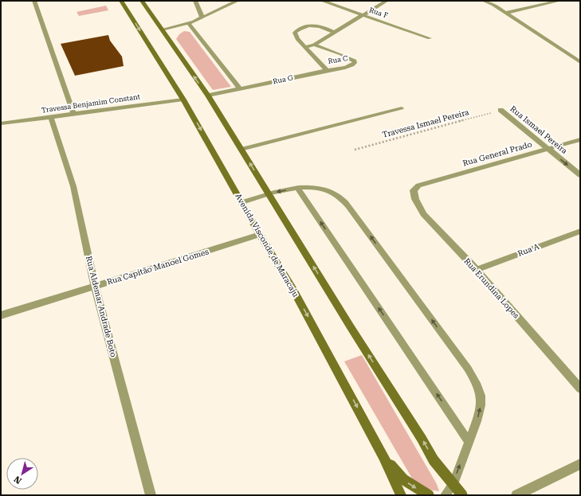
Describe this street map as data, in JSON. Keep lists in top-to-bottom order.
{
  "streets": {
    "main road": ["Avenida Visconde de Maracaju"],
    "street": [
      "Rua F",
      "Rua C",
      "Rua G",
      "Travessa Benjamim Constant",
      "Rua Ismael Pereira",
      "Rua General Prado",
      "Rua A",
      "Rua Capitão Manoel Gomes",
      "Rua Erundina Lopes",
      "Rua Aldemar Andrade Boto"
    ],
    "path": ["Travessa Ismael Pereira"]
  },
  "crossings": [
    ["Rua C", "Rua G"],
    ["Travessa Benjamim Constant", "Avenida Visconde de Maracaju"],
    ["Travessa Benjamim Constant", "Rua Aldemar Andrade Boto"],
    ["Travessa Ismael Pereira", "Rua Ismael Pereira"],
    ["Rua Ismael Pereira", "Rua General Prado"],
    ["Rua General Prado", "Rua Erundina Lopes"],
    ["Avenida Visconde de Maracaju", "Rua Capitão Manoel Gomes"],
    ["Rua A", "Rua Erundina Lopes"],
    ["Rua Capitão Manoel Gomes", "Rua Aldemar Andrade Boto"]
  ],
  "one_way": ["Rua Ismael Pereira"],
  "north": "bottom left"
}
